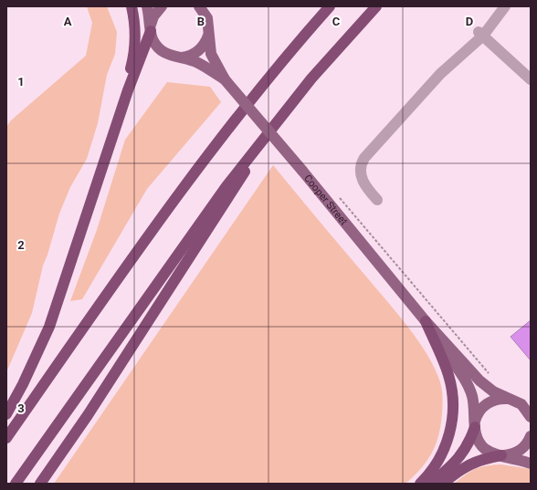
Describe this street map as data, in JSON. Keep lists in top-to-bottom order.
{
  "streets": {
    "main road": ["Cooper Street"]
  },
  "grid": {
    "columns": [
      "A",
      "B",
      "C",
      "D"
    ],
    "rows": ["1", "2", "3"]
  }
}
